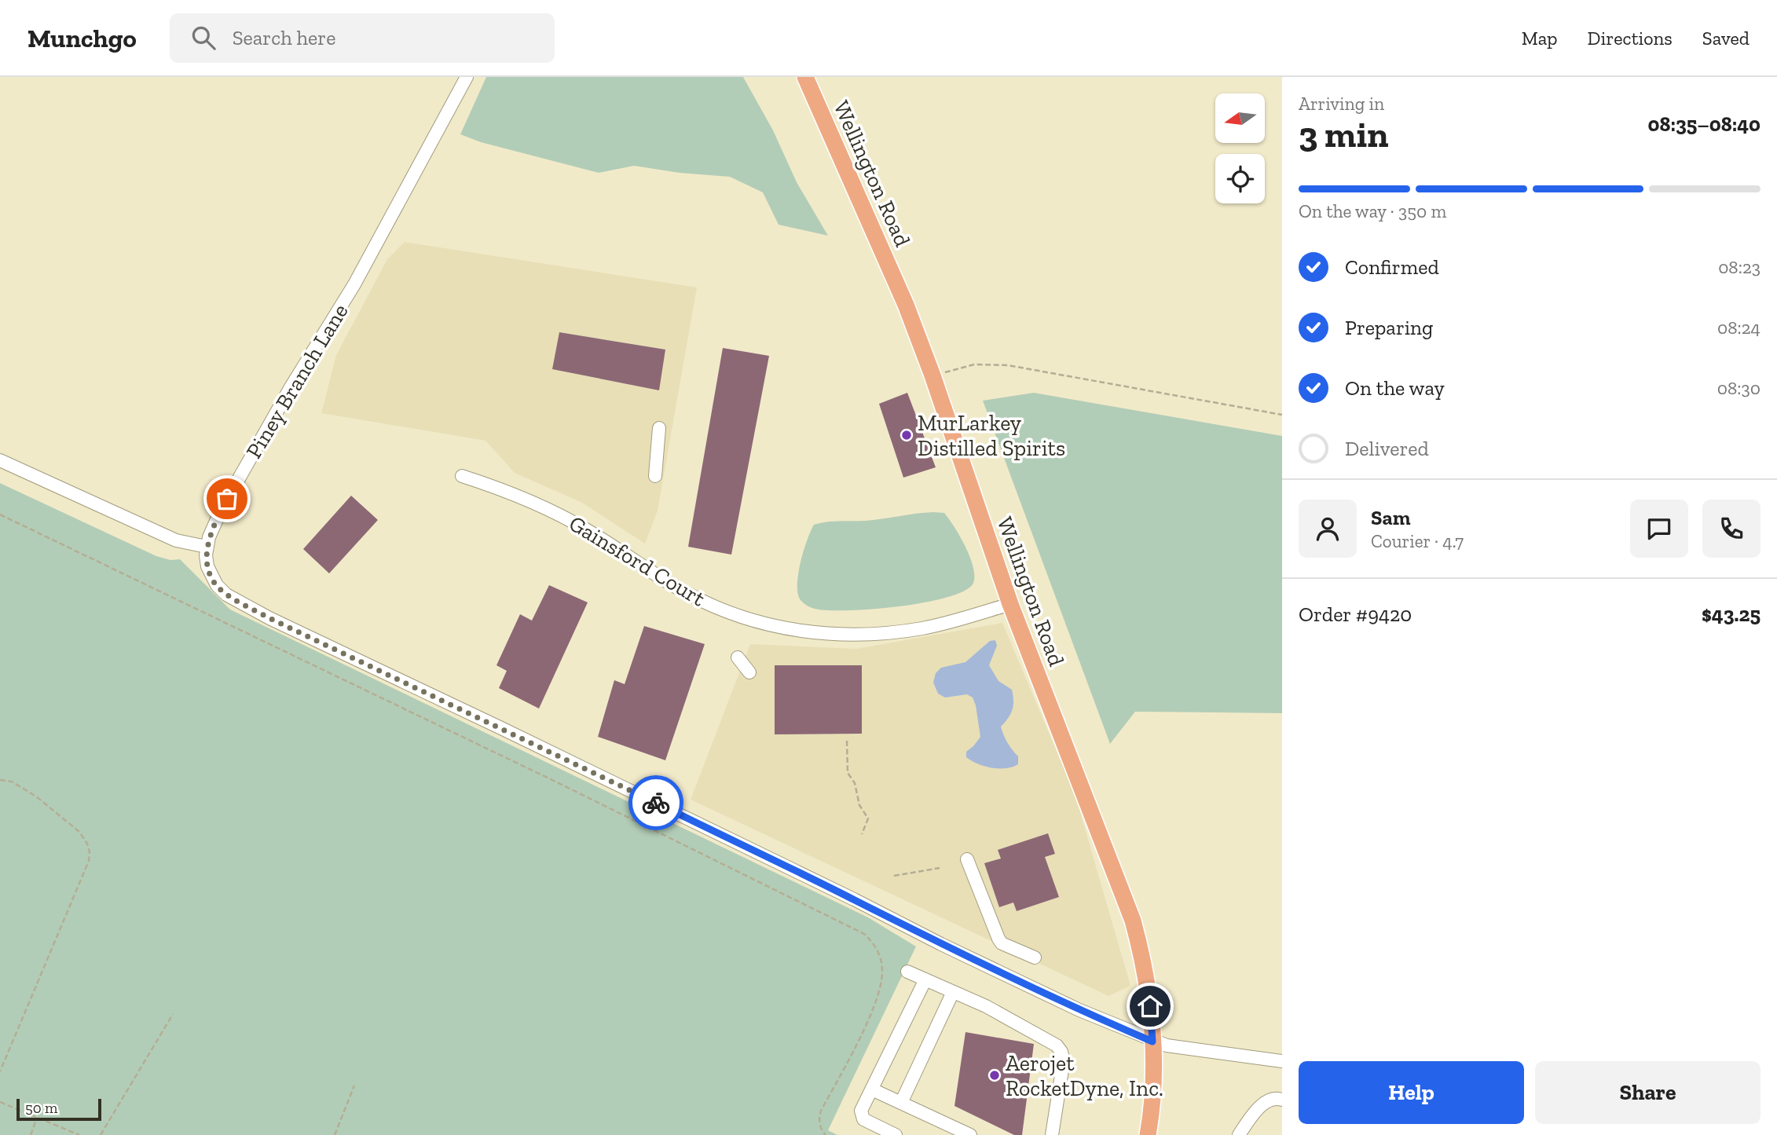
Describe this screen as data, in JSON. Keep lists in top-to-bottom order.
{
  "streets": {
    "main road": ["Wellington Road"],
    "street": ["Piney Branch Lane", "Gainsford Court"]
  },
  "crossings": [
    ["Wellington Road", "Piney Branch Lane"],
    ["Wellington Road", "Gainsford Court"]
  ],
  "places": ["MurLarkey Distilled Spirits", "Aerojet RocketDyne, Inc."],
  "scale_bar": "50 m",
  "north": "left",
  "page": {
    "header": "Munchgo",
    "search": "Search here",
    "nav": ["Map", "Directions", "Saved"],
    "heading": ["3 min", "Arriving in", "08:35–08:40"],
    "panel": [
      "Sam",
      "Courier · 4.7",
      "Order #9420",
      "$43.25"
    ],
    "bar": "On the way · 350 m",
    "list": [
      ["Confirmed", "08:23"],
      ["Preparing", "08:24"],
      ["On the way", "08:30"],
      "Delivered"
    ],
    "buttons": ["Help", "Share"],
    "scale": "50 m"
  }
}
